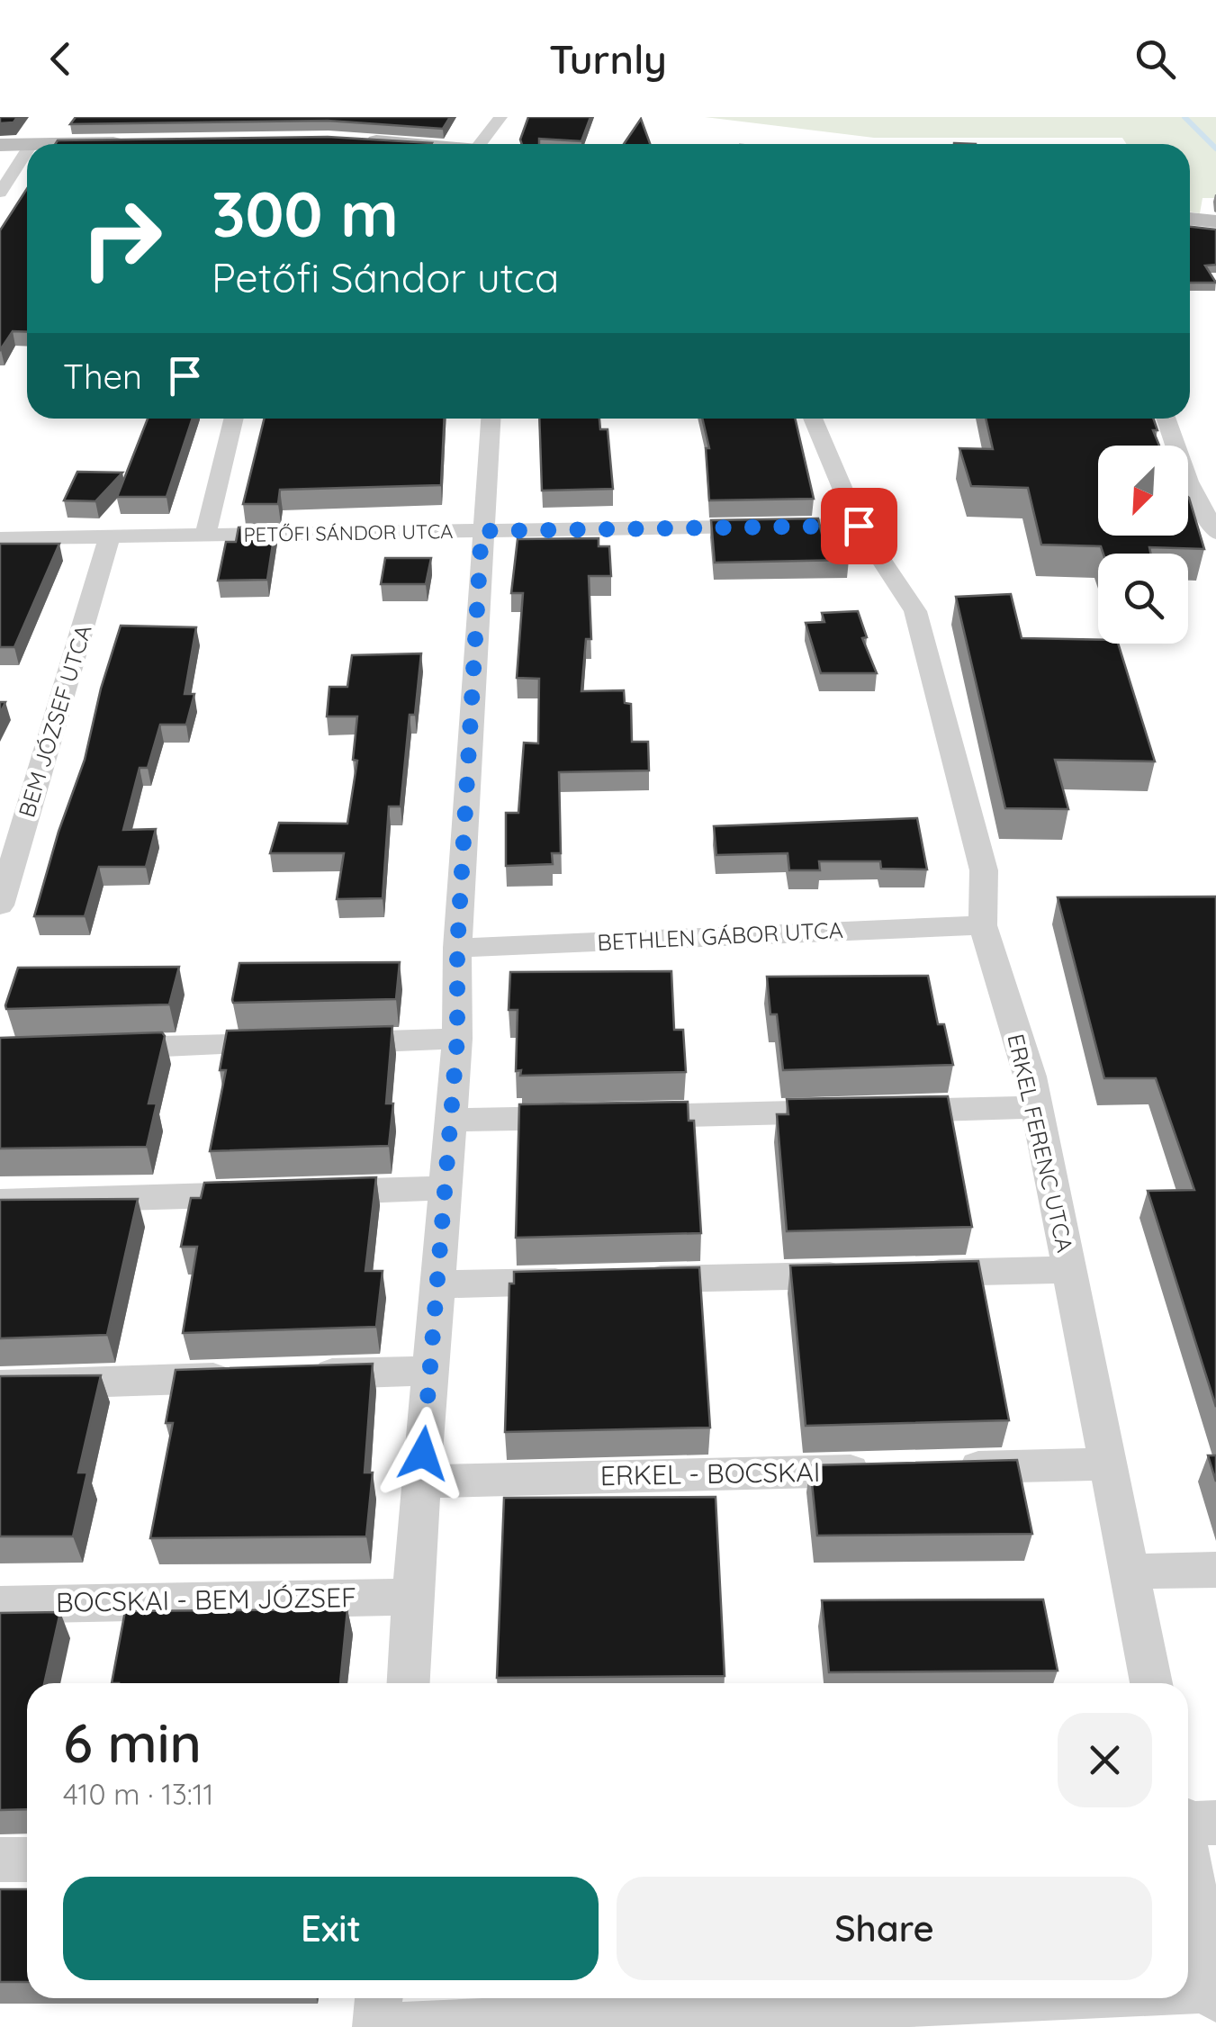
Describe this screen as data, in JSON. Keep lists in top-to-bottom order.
{
  "streets": {
    "street": [
      "PETŐFI SÁNDOR UTCA",
      "BEM JÓZSEF UTCA",
      "BETHLEN GÁBOR UTCA",
      "ERKEL FERENC UTCA",
      "ERKEL - BOCSKAI",
      "BOCSKAI - BEM JÓZSEF"
    ]
  },
  "crossings": [
    ["PETŐFI SÁNDOR UTCA", "BEM JÓZSEF UTCA"],
    ["PETŐFI SÁNDOR UTCA", "ERKEL FERENC UTCA"],
    ["BETHLEN GÁBOR UTCA", "ERKEL FERENC UTCA"]
  ],
  "north": "bottom left",
  "page": {
    "header": "Turnly",
    "turn": ["300 m", "Petőfi Sándor utca"],
    "then": "Then",
    "heading": ["6 min", "410 m · 13:11"],
    "buttons": ["Exit", "Share"]
  }
}
